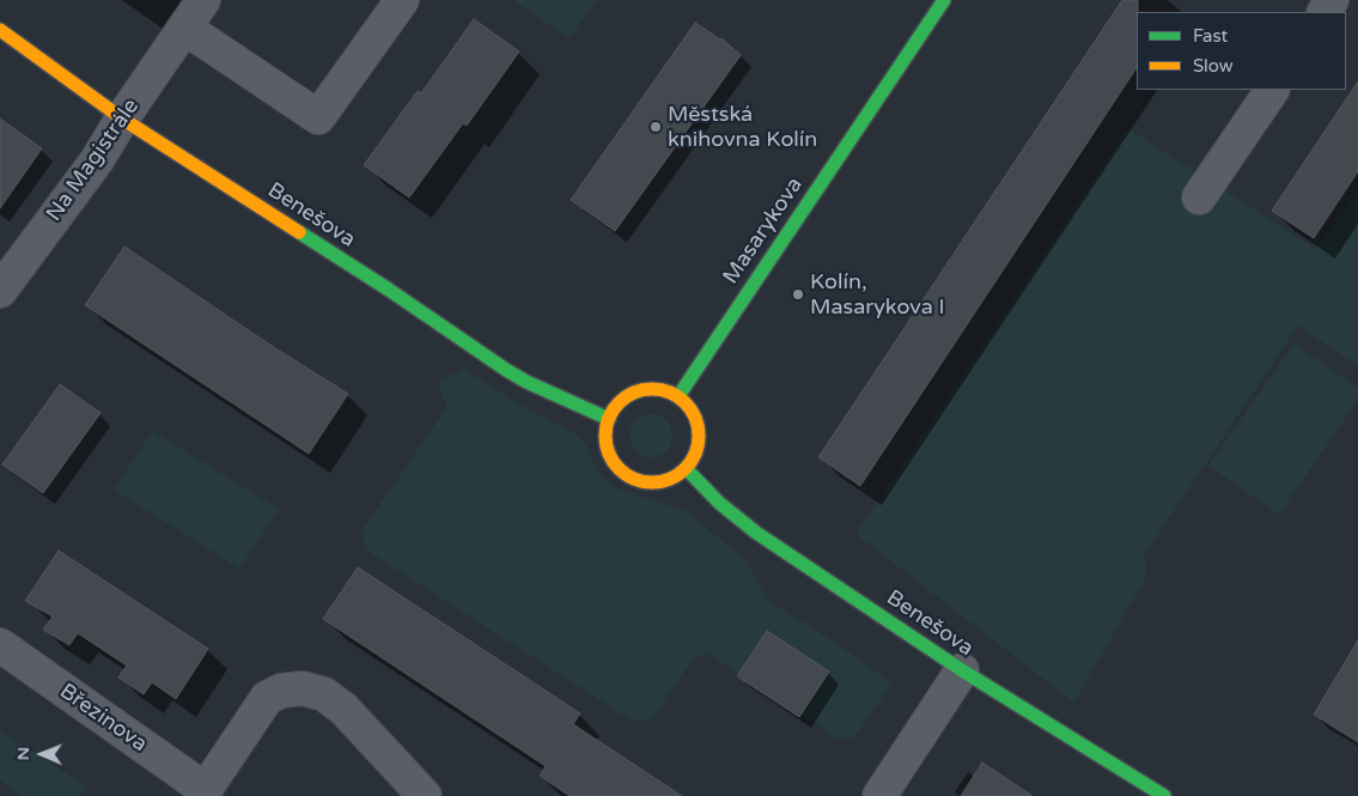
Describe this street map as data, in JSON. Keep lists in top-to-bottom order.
{
  "streets": {
    "street": [
      "Na Magistrále",
      "Benešova",
      "Masarykova",
      "Březinova"
    ]
  },
  "crossings": [
    ["Na Magistrále", "Benešova"],
    ["Benešova", "Masarykova"]
  ],
  "places": ["Městská knihovna Kolín", "Kolín, Masarykova I"],
  "legend": ["Fast", "Slow"],
  "north": "left"
}
